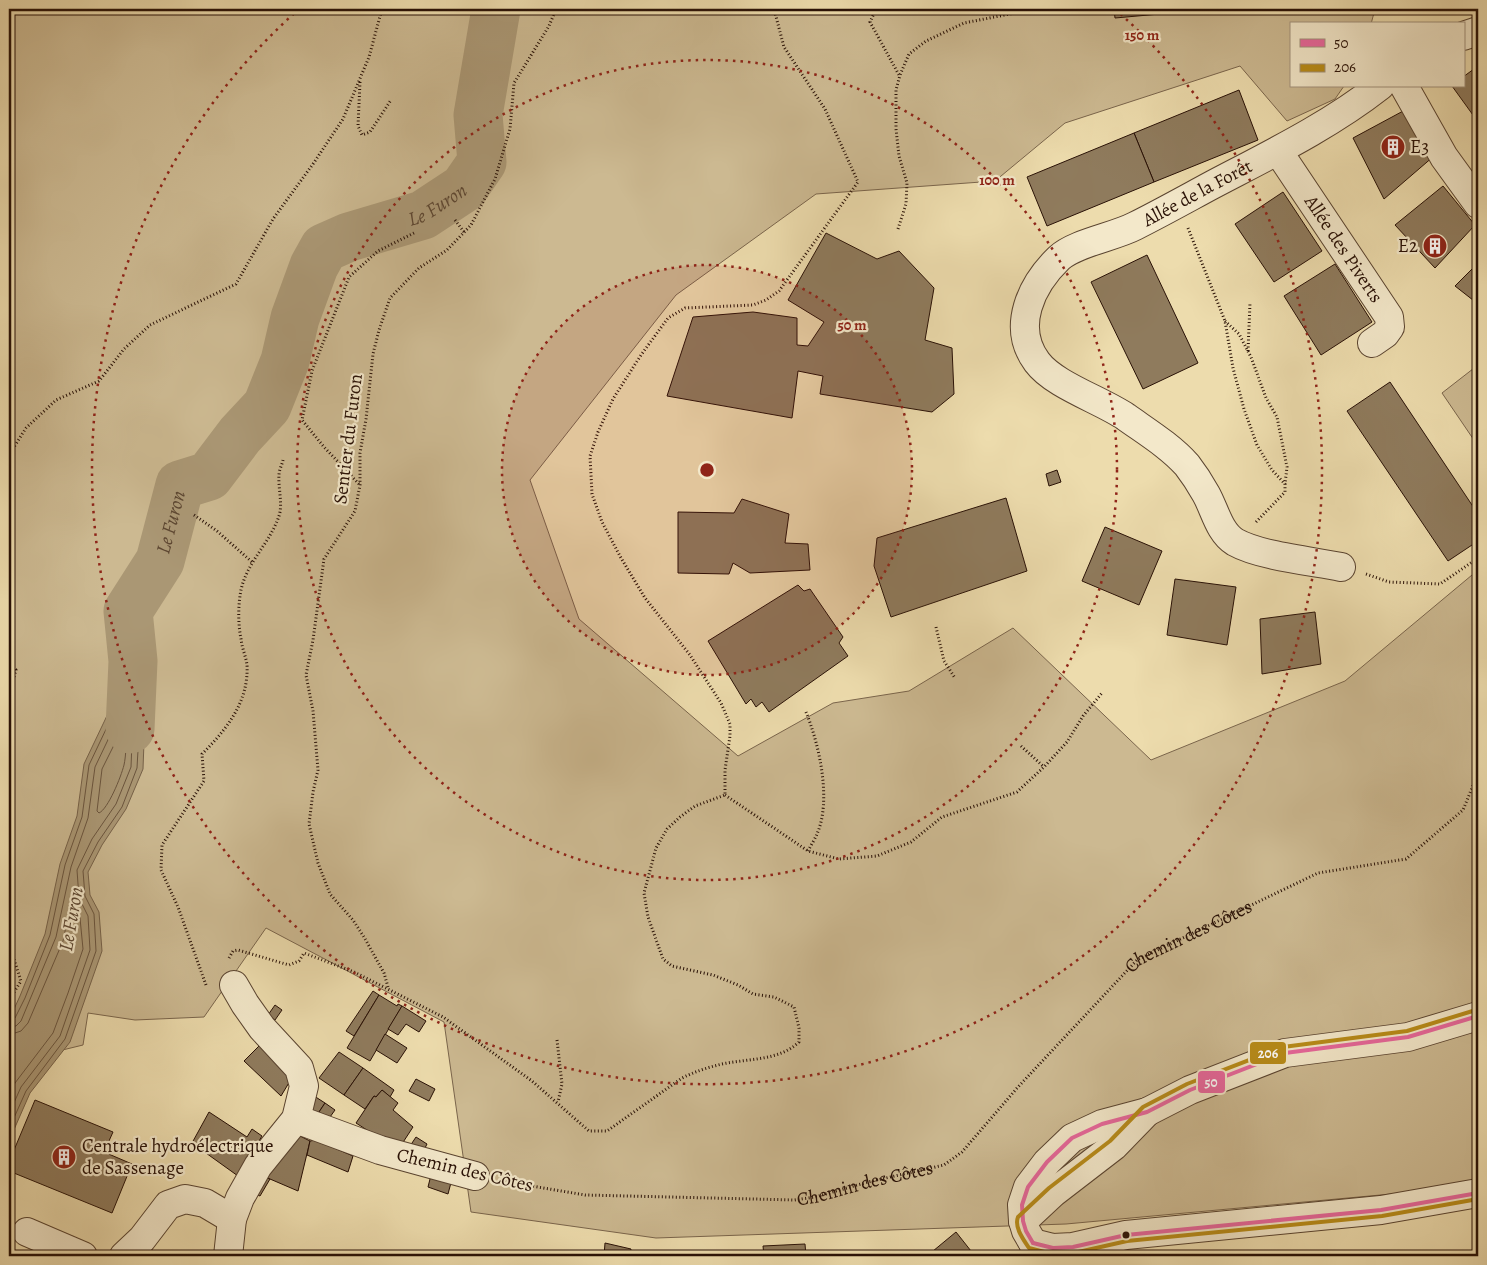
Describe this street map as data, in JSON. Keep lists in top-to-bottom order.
{
  "streets": {
    "street": ["Allée de la Forêt", "Allée des Piverts", "Chemin des Côtes"],
    "path": ["Sentier du Furon"]
  },
  "crossings": [
    ["Allée de la Forêt", "Allée des Piverts"]
  ],
  "water": ["Le Furon"],
  "places": {
    "building": ["E3", "E2", "Centrale hydroélectrique de Sassenage"]
  },
  "lines": ["transit line 206", "transit line 50"],
  "legend": ["50", "206"],
  "rings": ["150 m", "100 m", "50 m"]
}
